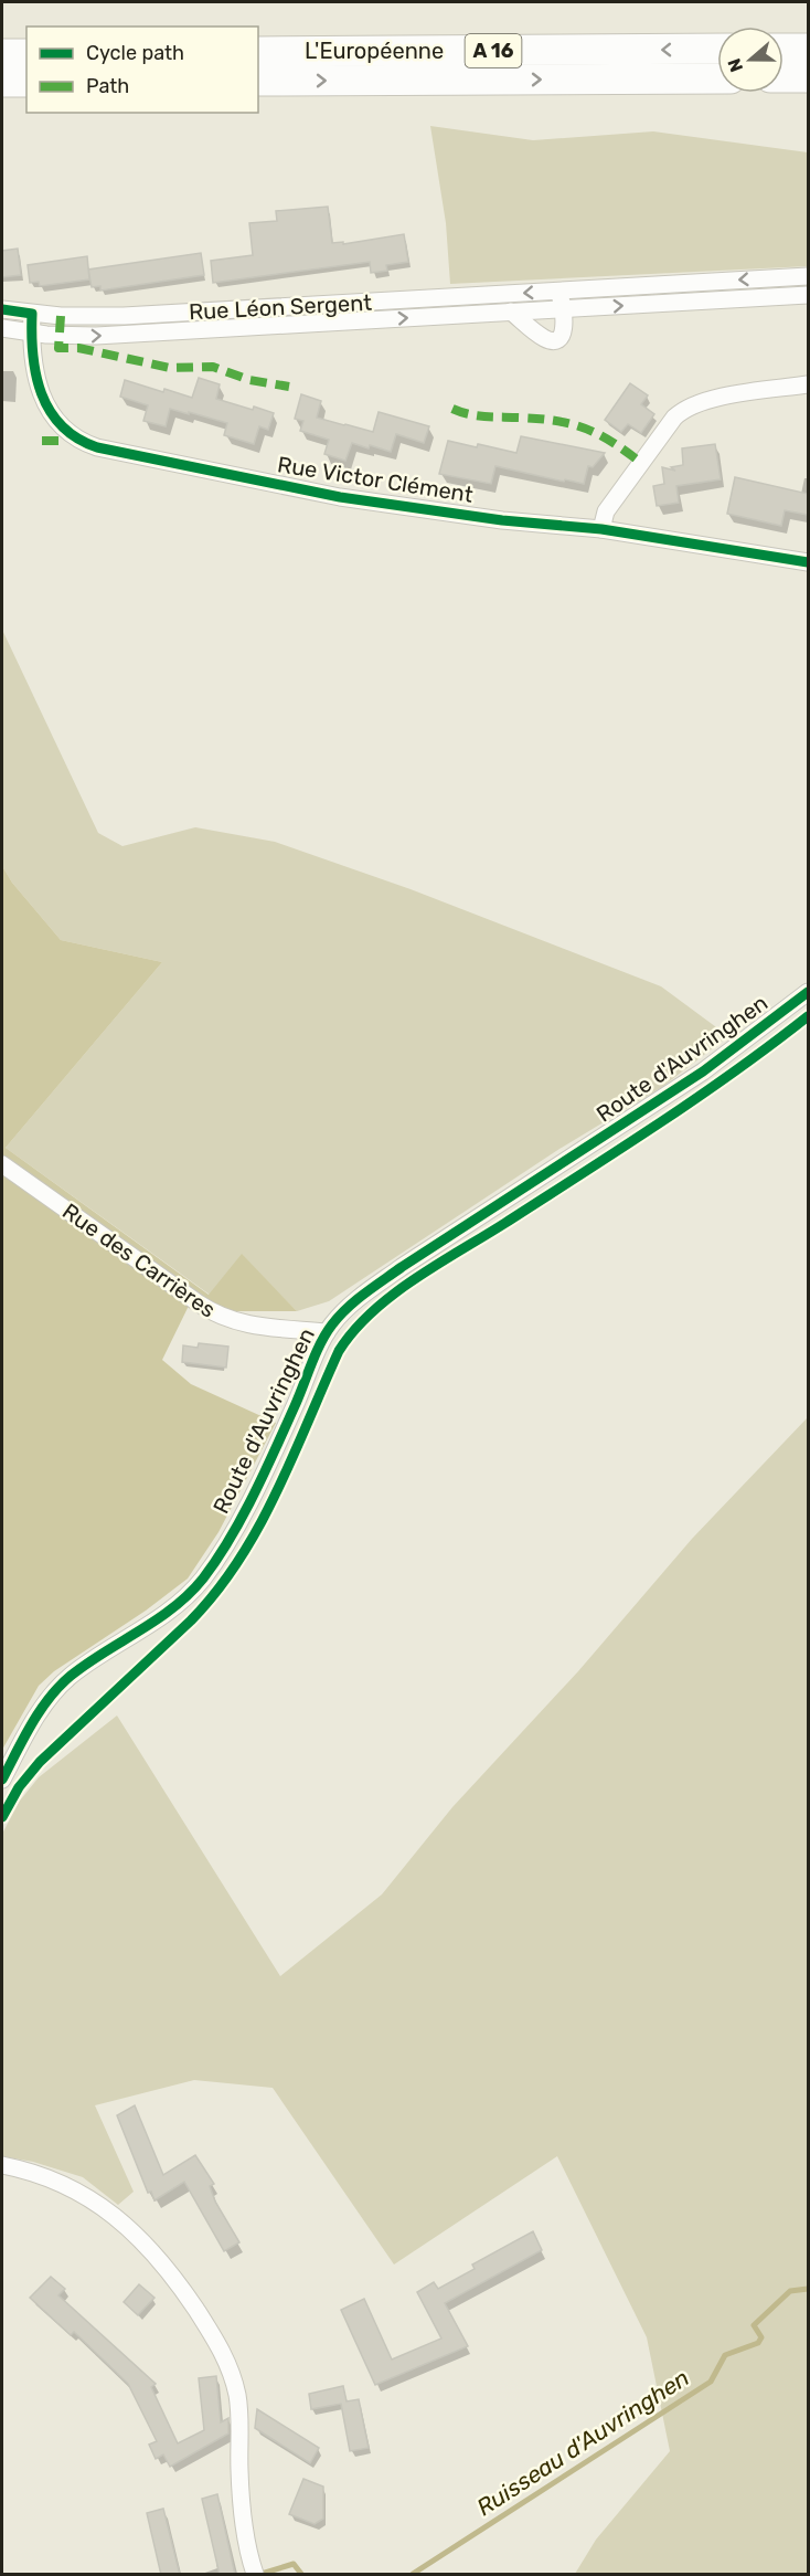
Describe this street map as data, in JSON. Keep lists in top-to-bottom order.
{
  "streets": {
    "highway": ["L'Européenne", "A 16"],
    "street": [
      "Rue Léon Sergent",
      "Rue Victor Clément",
      "Route d'Auvringhen",
      "Rue des Carrières"
    ]
  },
  "crossings": [
    ["Rue Léon Sergent", "Rue Victor Clément"],
    ["Route d'Auvringhen", "Rue des Carrières"]
  ],
  "water": ["Ruisseau d'Auvringhen"],
  "legend": ["Cycle path", "Path"],
  "north": "left"
}
